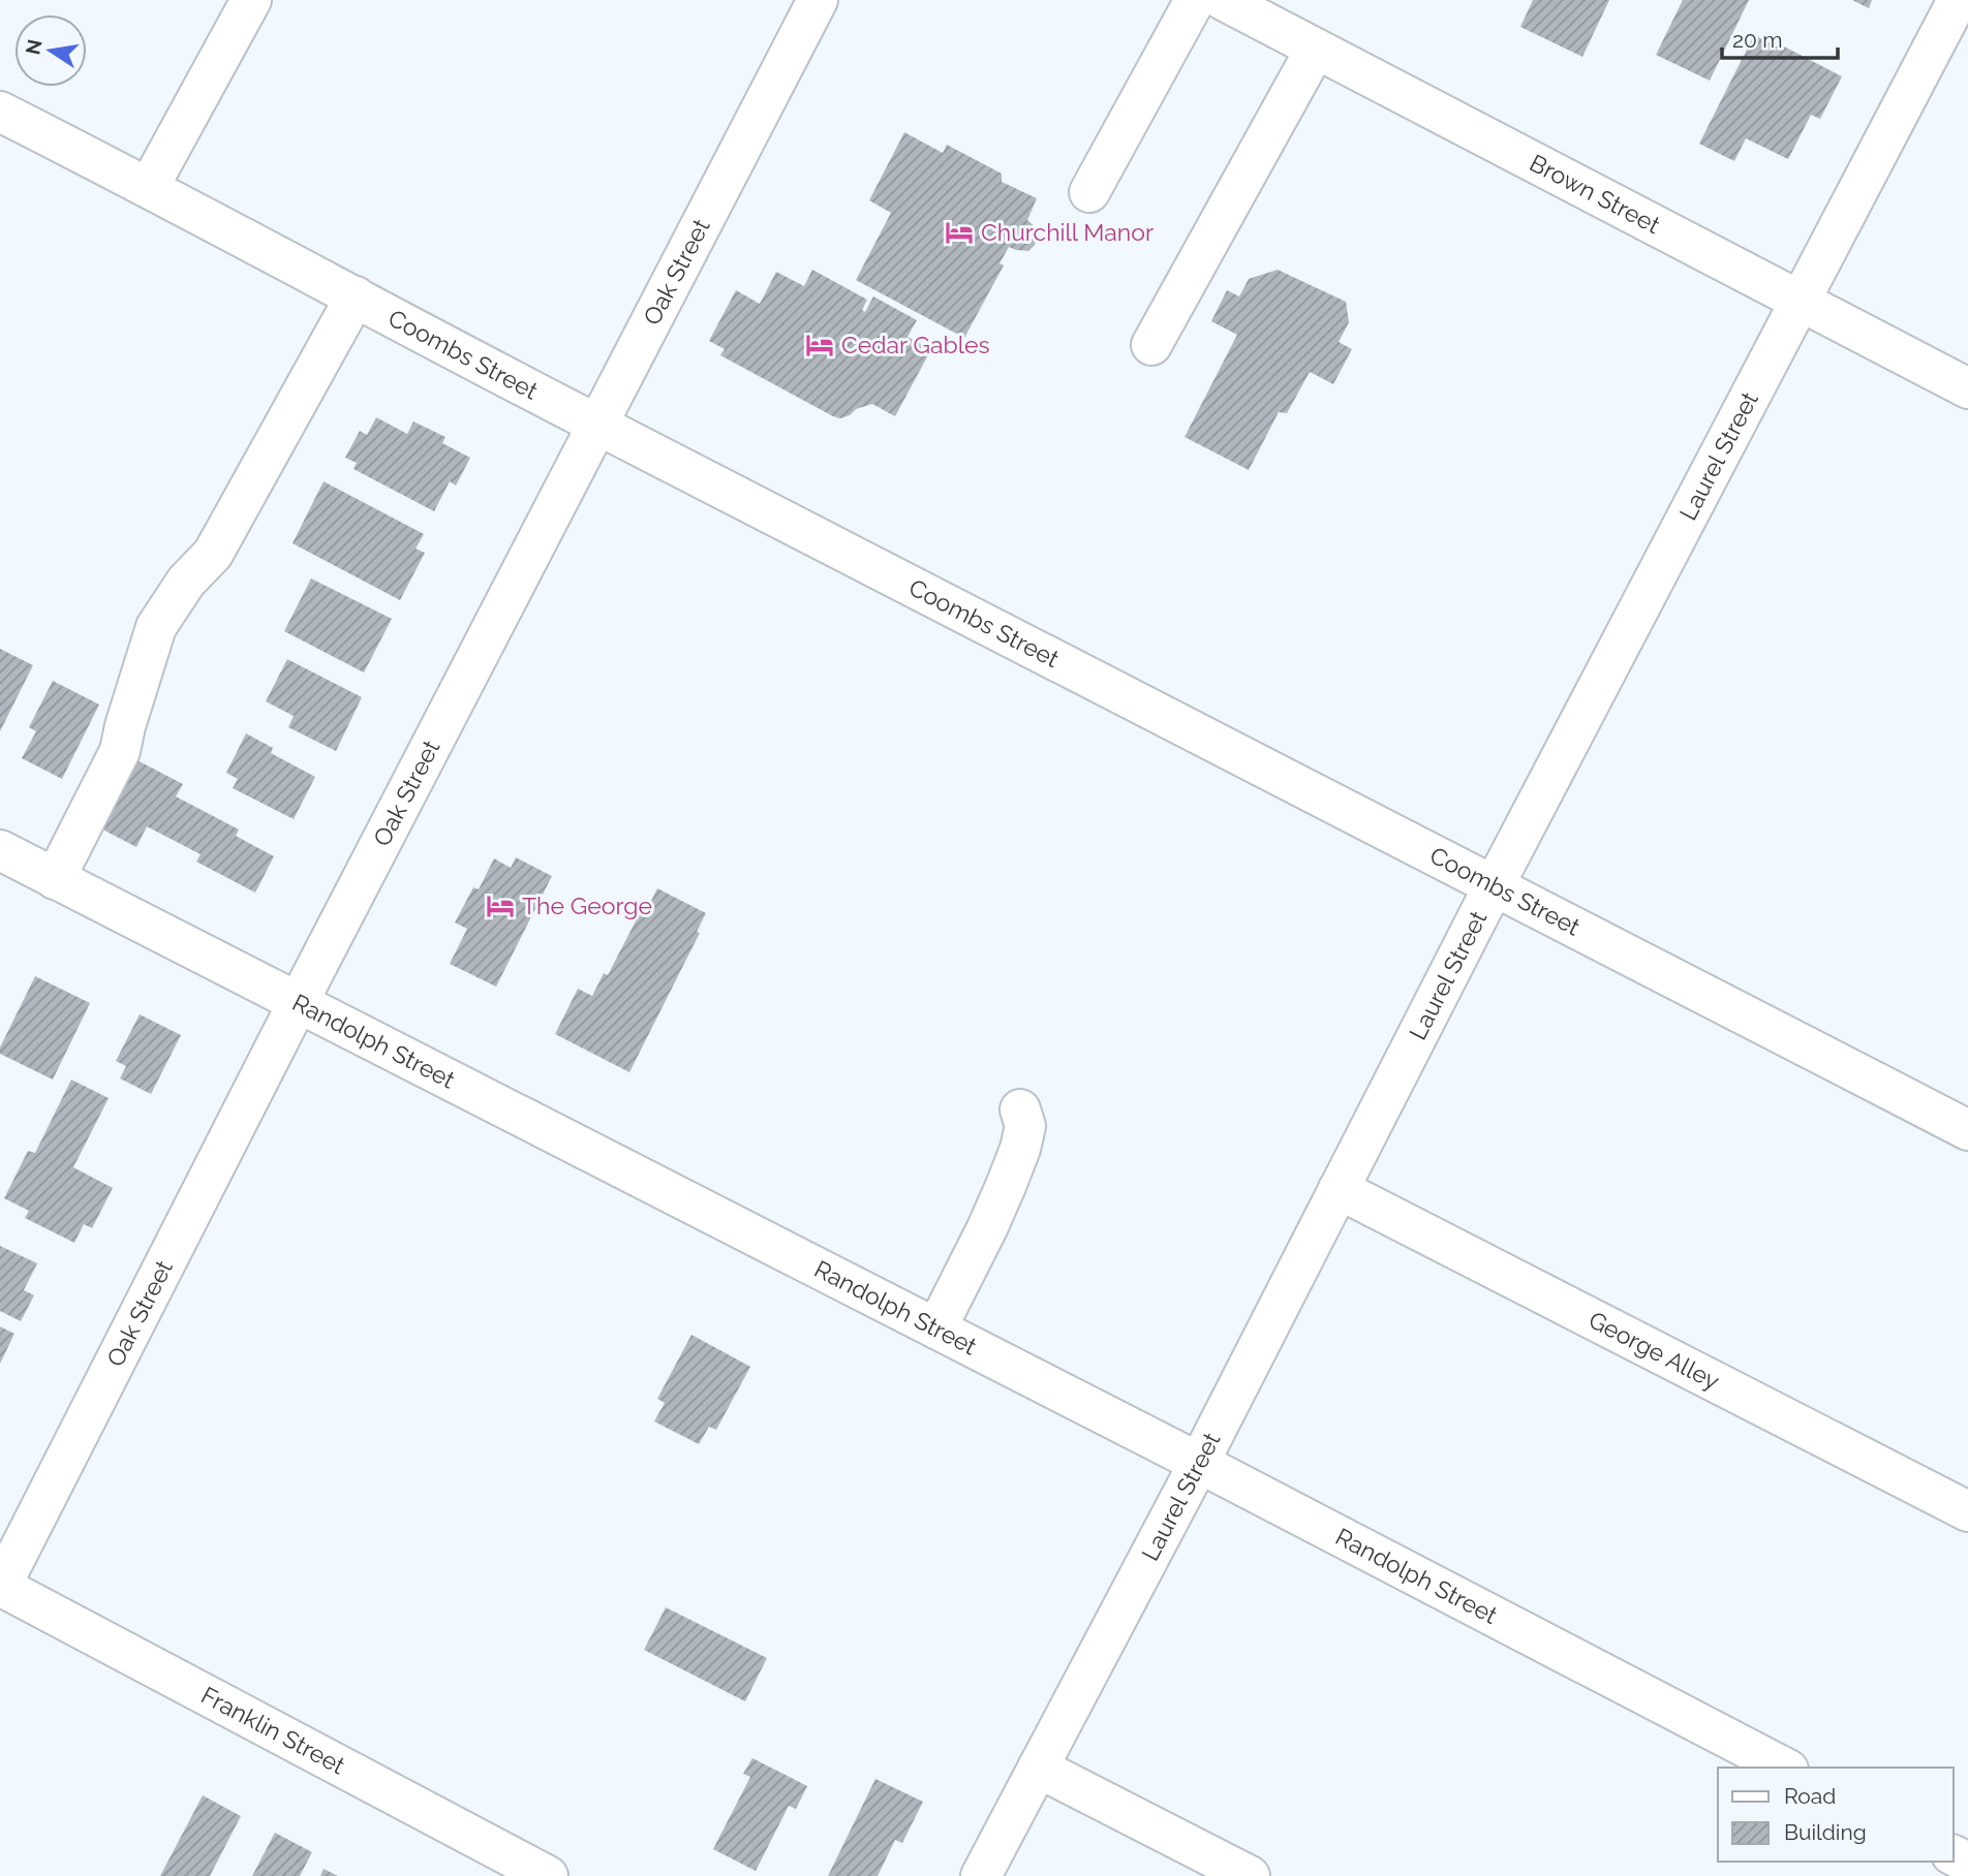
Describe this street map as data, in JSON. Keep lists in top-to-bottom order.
{
  "streets": {
    "street": [
      "Brown Street",
      "Oak Street",
      "Coombs Street",
      "Laurel Street",
      "Randolph Street",
      "George Alley",
      "Franklin Street"
    ]
  },
  "crossings": [
    ["Brown Street", "Laurel Street"],
    ["Oak Street", "Coombs Street"],
    ["Oak Street", "Randolph Street"],
    ["Oak Street", "Franklin Street"],
    ["Coombs Street", "Laurel Street"],
    ["Laurel Street", "Randolph Street"],
    ["Laurel Street", "George Alley"]
  ],
  "places": {
    "hotel": ["Churchill Manor", "Cedar Gables", "The George"]
  },
  "legend": ["Road", "Building"],
  "scale_bar": "20 m",
  "north": "left"
}
